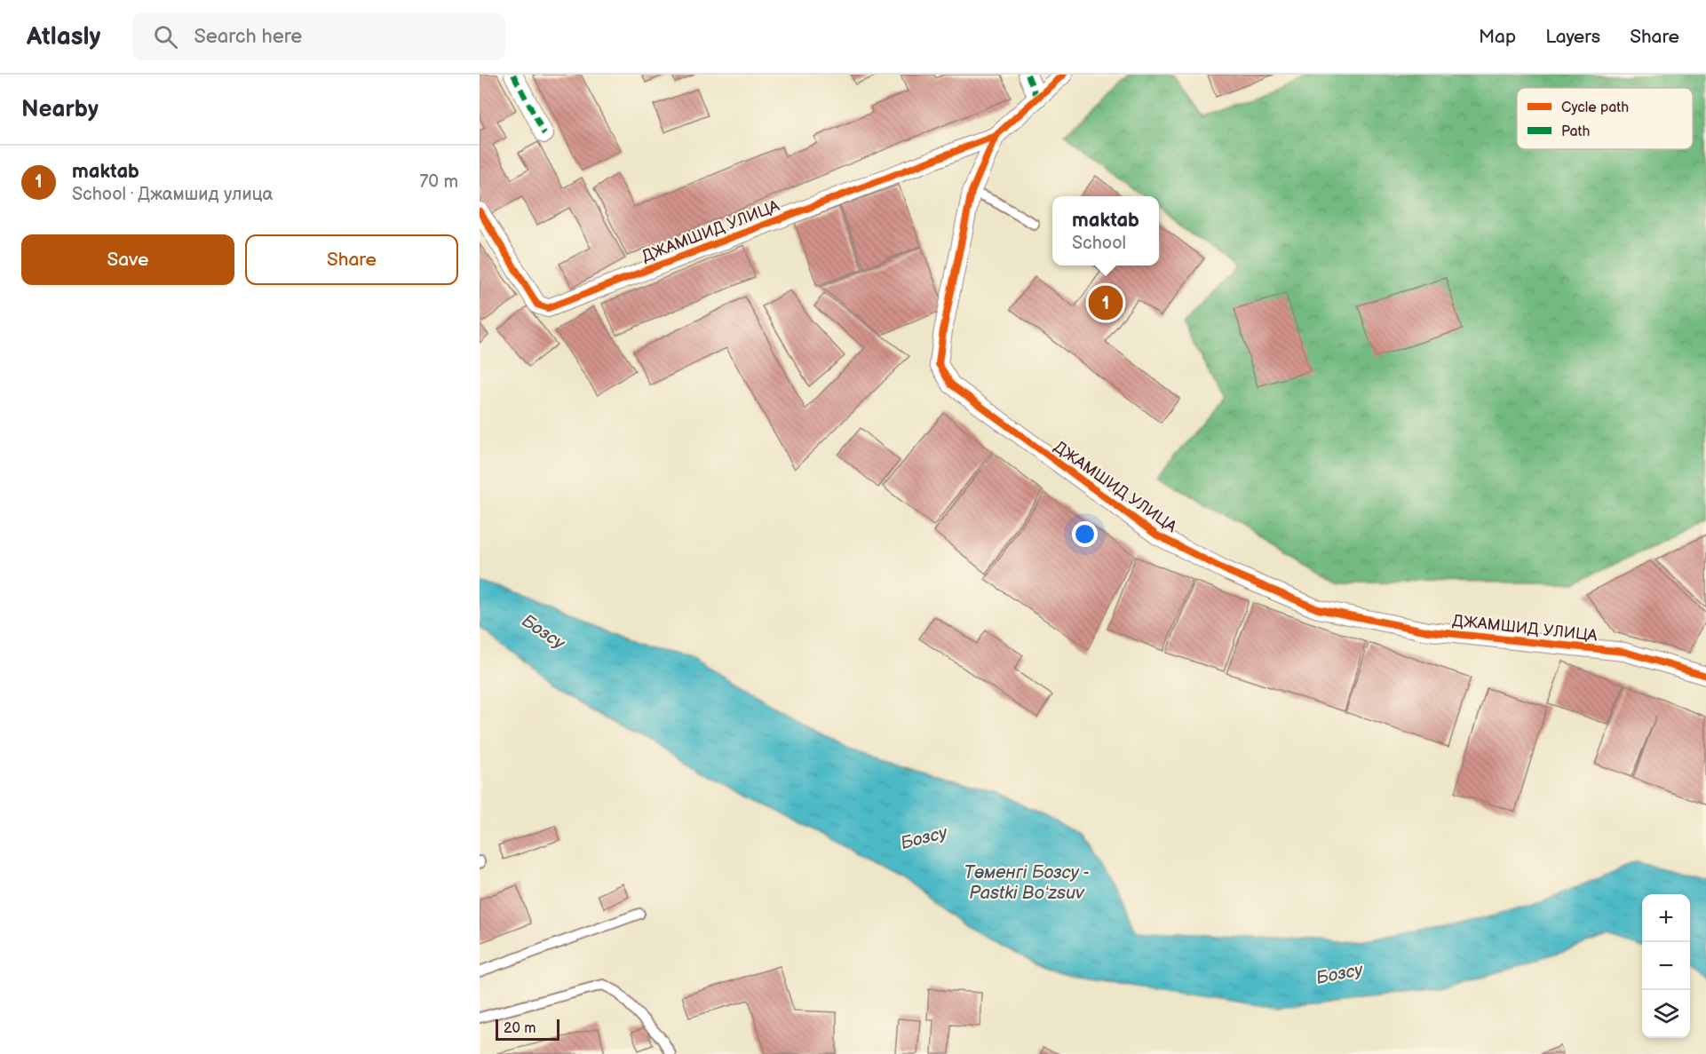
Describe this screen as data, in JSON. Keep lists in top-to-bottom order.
{
  "streets": {
    "street": ["ДЖАМШИД УЛИЦА"]
  },
  "water": ["Бозсу", "Төменгі Бозсу - Pastki Boʻzsuv"],
  "legend": ["Cycle path", "Path"],
  "scale_bar": "20 m",
  "page": {
    "header": "Atlasly",
    "search": "Search here",
    "nav": ["Map", "Layers", "Share"],
    "heading": "Nearby",
    "list": [
      {
        "mark": "1",
        "name": "maktab",
        "note": "School · Джамшид улица",
        "value": "70 m"
      }
    ],
    "popup": ["maktab", "School"],
    "buttons": ["Save", "Share"],
    "pins": "1",
    "map_buttons": ["+", "−"],
    "scale": "20 m"
  }
}
